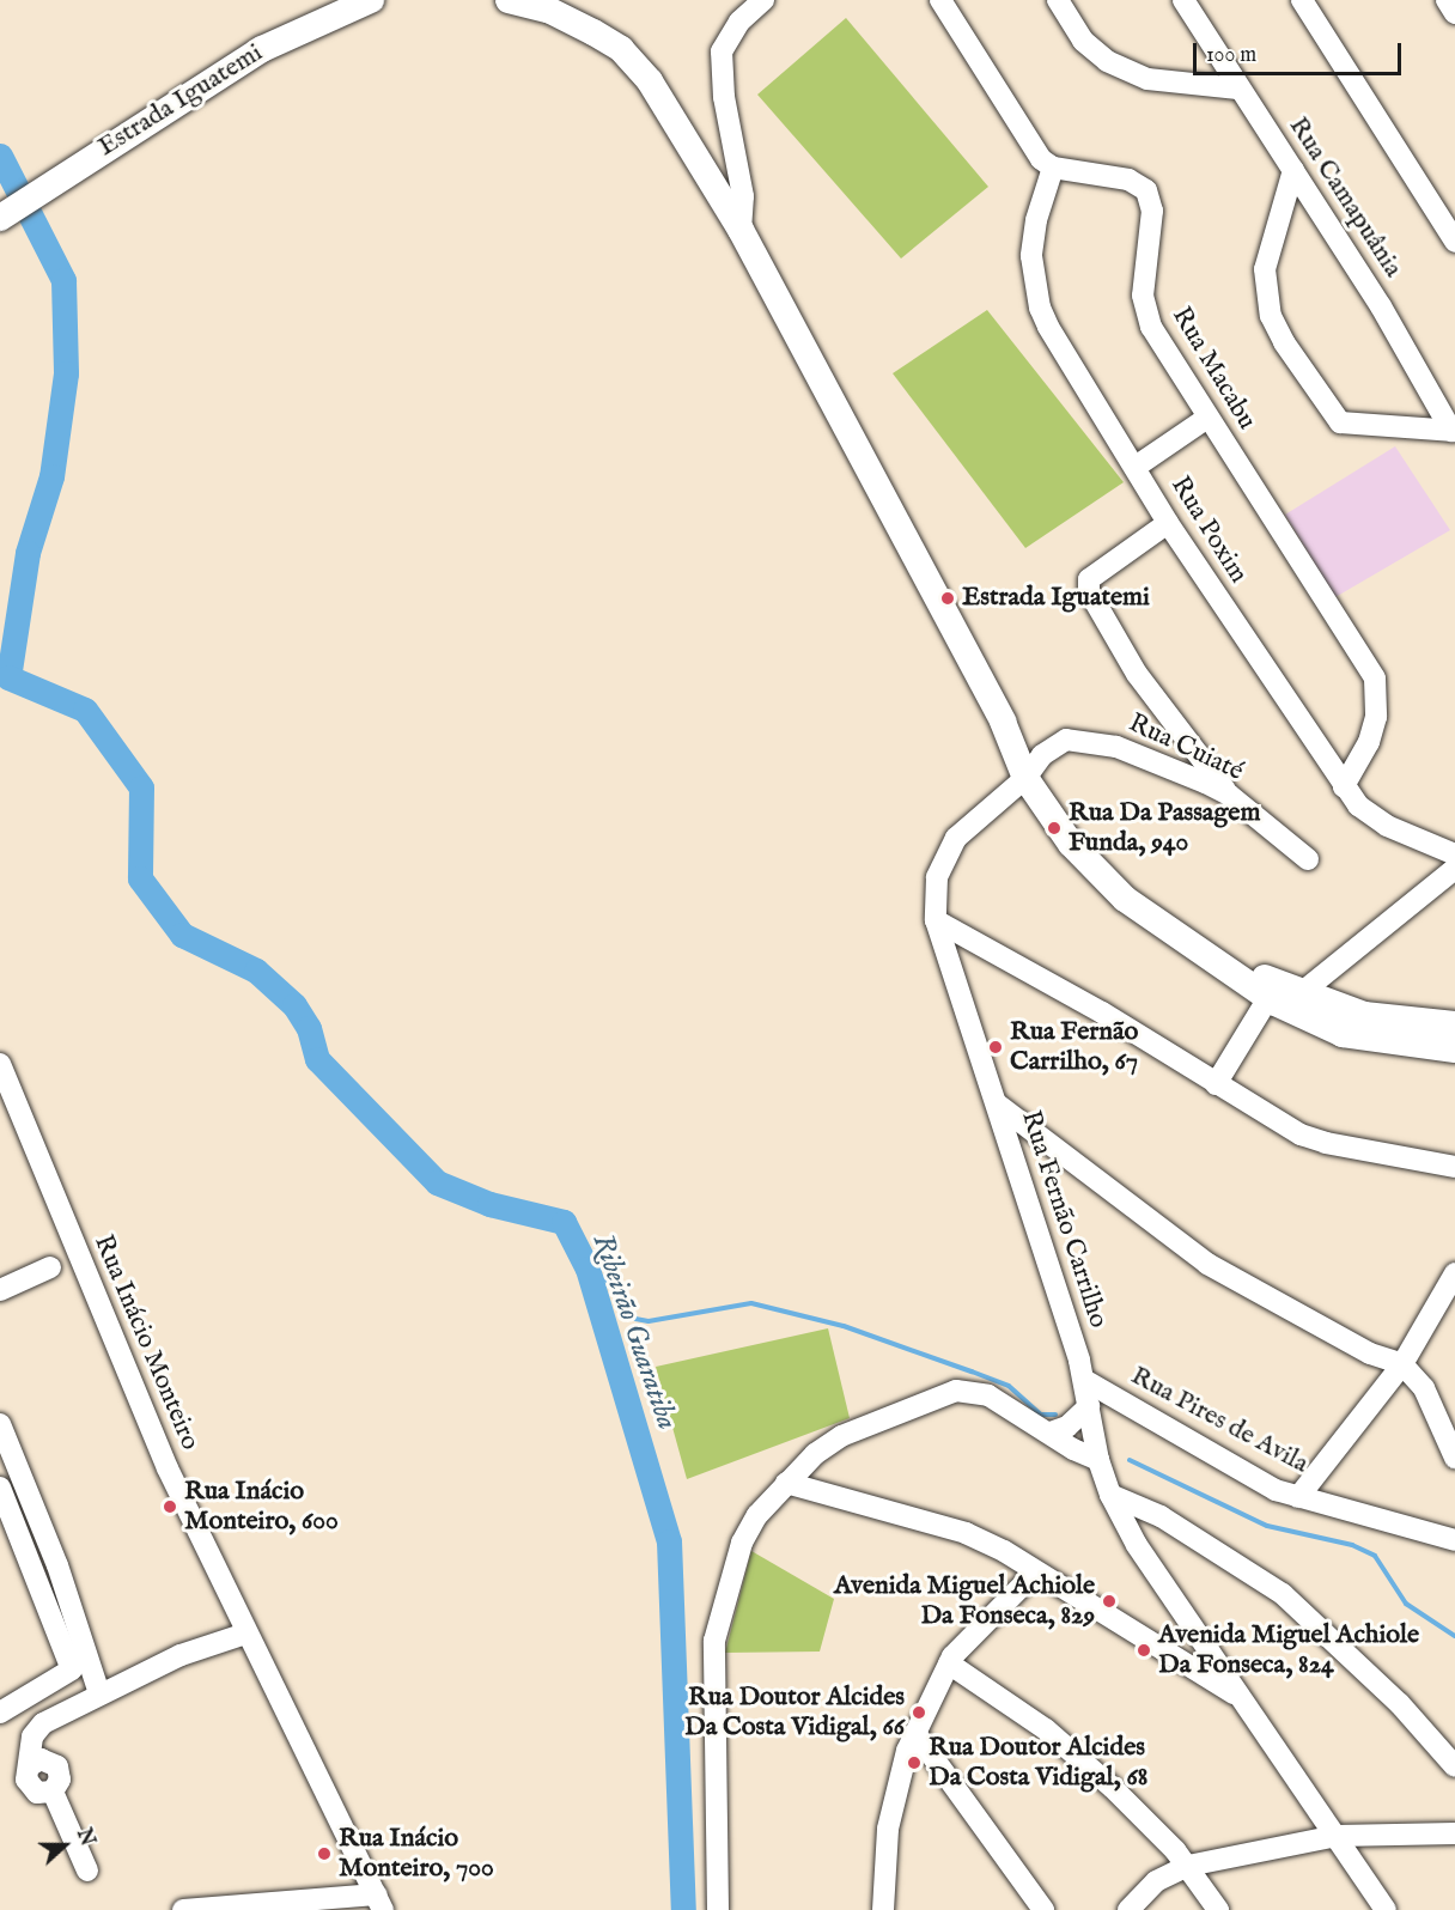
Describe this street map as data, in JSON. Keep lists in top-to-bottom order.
{
  "streets": {
    "main road": ["Estrada Iguatemi"],
    "street": [
      "Rua Camapuânia",
      "Rua Macabu",
      "Rua Poxim",
      "Rua Cuiaté",
      "Rua Fernão Carrilho",
      "Rua Inácio Monteiro",
      "Rua Pires de Avila"
    ]
  },
  "crossings": [
    ["Rua Macabu", "Rua Poxim"],
    ["Rua Cuiaté", "Rua Fernão Carrilho"],
    ["Rua Fernão Carrilho", "Rua Pires de Avila"]
  ],
  "water": ["Ribeirão Guaratiba"],
  "places": [
    "Estrada Iguatemi",
    "Rua Da Passagem Funda, 940",
    "Rua Fernão Carrilho, 67",
    "Rua Inácio Monteiro, 600",
    "Avenida Miguel Achiole Da Fonseca, 829",
    "Avenida Miguel Achiole Da Fonseca, 824",
    "Rua Doutor Alcides Da Costa Vidigal, 66",
    "Rua Doutor Alcides Da Costa Vidigal, 68",
    "Rua Inácio Monteiro, 700"
  ],
  "scale_bar": "100 m",
  "north": "right"
}
